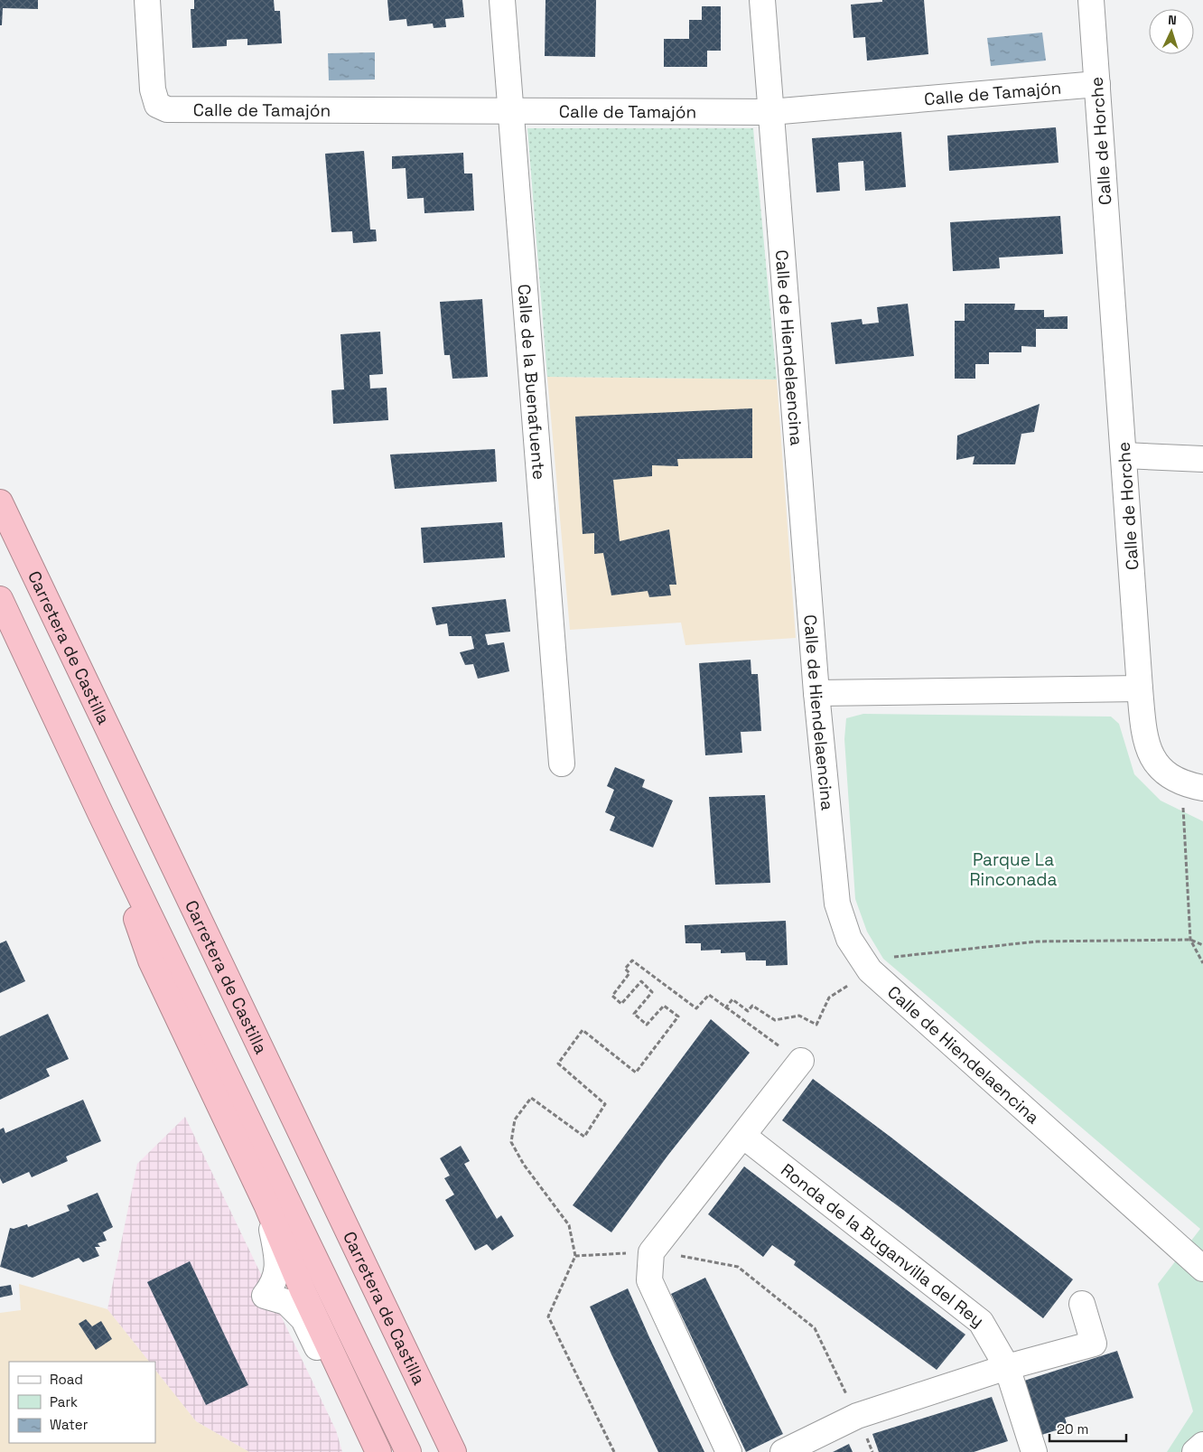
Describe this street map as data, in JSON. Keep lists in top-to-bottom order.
{
  "streets": {
    "highway": ["Carretera de Castilla"],
    "street": [
      "Calle de Tamajón",
      "Calle de Horche",
      "Calle de Hiendelaencina",
      "Calle de la Buenafuente",
      "Ronda de la Buganvilla del Rey"
    ]
  },
  "crossings": [
    ["Calle de Tamajón", "Calle de Horche"],
    ["Calle de Tamajón", "Calle de Hiendelaencina"],
    ["Calle de Tamajón", "Calle de la Buenafuente"]
  ],
  "parks": ["Parque La Rinconada"],
  "legend": ["Road", "Park", "Water"],
  "scale_bar": "20 m",
  "north": "top"
}
